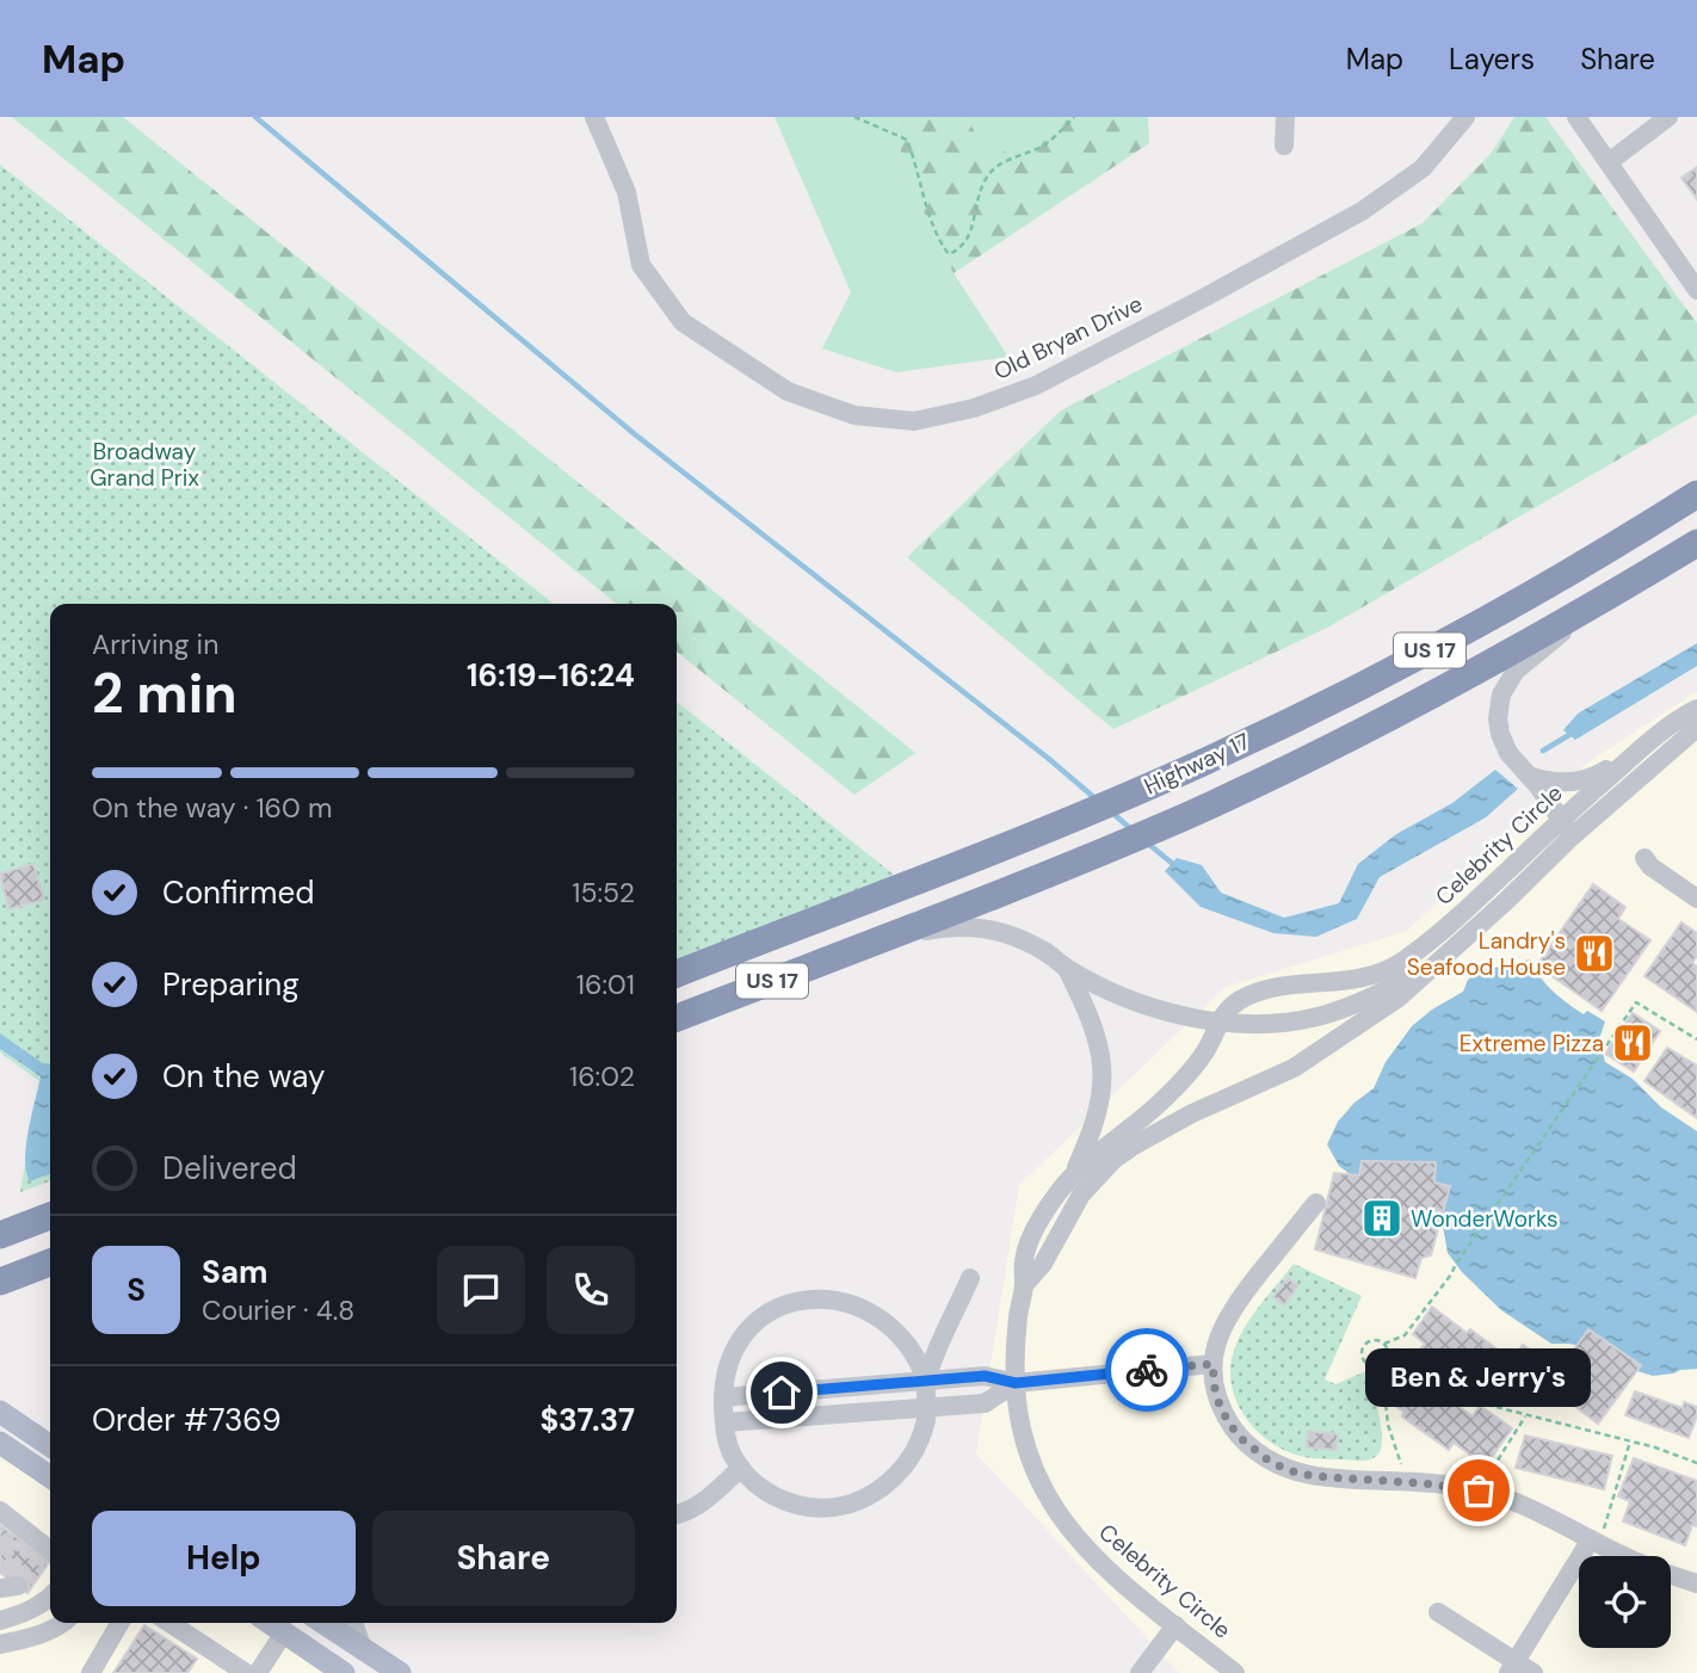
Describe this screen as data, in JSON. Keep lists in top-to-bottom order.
{
  "streets": {
    "highway": ["US 17", "Highway 17"],
    "street": ["Old Bryan Drive", "Celebrity Circle"]
  },
  "parks": ["Broadway Grand Prix"],
  "places": {
    "restaurant": ["Landry's Seafood House", "Extreme Pizza"],
    "building": ["WonderWorks"],
    "other": ["Ben & Jerry's"]
  },
  "page": {
    "header": "Map",
    "nav": ["Map", "Layers", "Share"],
    "heading": ["2 min", "Arriving in", "16:19–16:24"],
    "panel": [
      "Sam",
      "Courier · 4.8",
      "Order #7369",
      "$37.37"
    ],
    "bar": "On the way · 160 m",
    "list": [
      ["Confirmed", "15:52"],
      ["Preparing", "16:01"],
      ["On the way", "16:02"],
      "Delivered"
    ],
    "round": "S",
    "bubble": "Ben & Jerry's",
    "buttons": ["Help", "Share"]
  }
}
